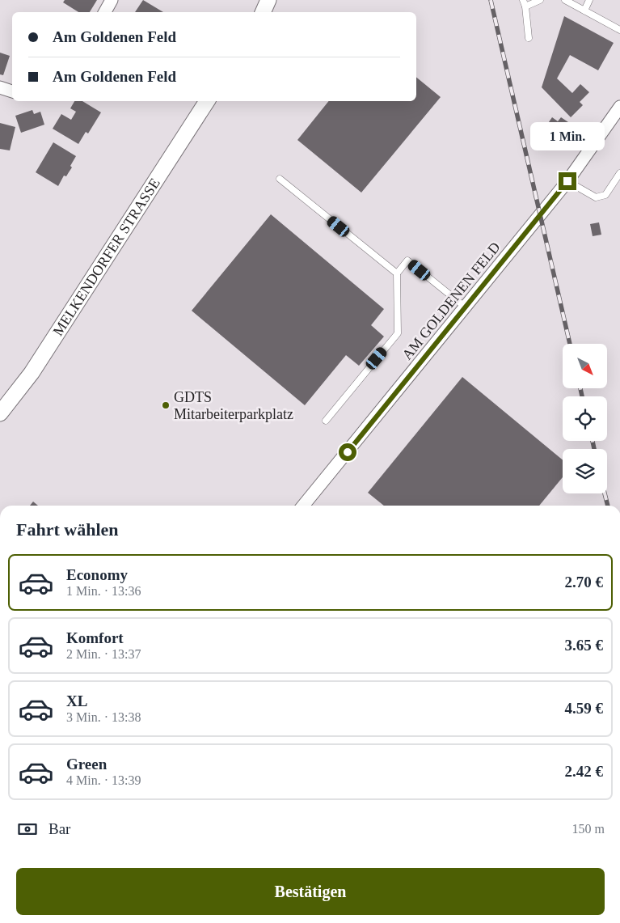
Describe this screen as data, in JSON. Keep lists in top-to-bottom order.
{
  "streets": {
    "street": ["MELKENDORFER STRASSE", "AM GOLDENEN FELD"]
  },
  "places": ["GDTS Mitarbeiterparkplatz"],
  "north": "bottom right",
  "page": {
    "banner": ["Am Goldenen Feld", "Am Goldenen Feld"],
    "bubble": "1 Min.",
    "heading": "Fahrt wählen",
    "list": [
      {
        "name": "Economy",
        "note": "1 Min. · 13:36",
        "value": "2.70 €"
      },
      {
        "name": "Komfort",
        "note": "2 Min. · 13:37",
        "value": "3.65 €"
      },
      {
        "name": "XL",
        "note": "3 Min. · 13:38",
        "value": "4.59 €"
      },
      {
        "name": "Green",
        "note": "4 Min. · 13:39",
        "value": "2.42 €"
      }
    ],
    "pay": ["Bar", "150 m"],
    "buttons": "Bestätigen"
  }
}
